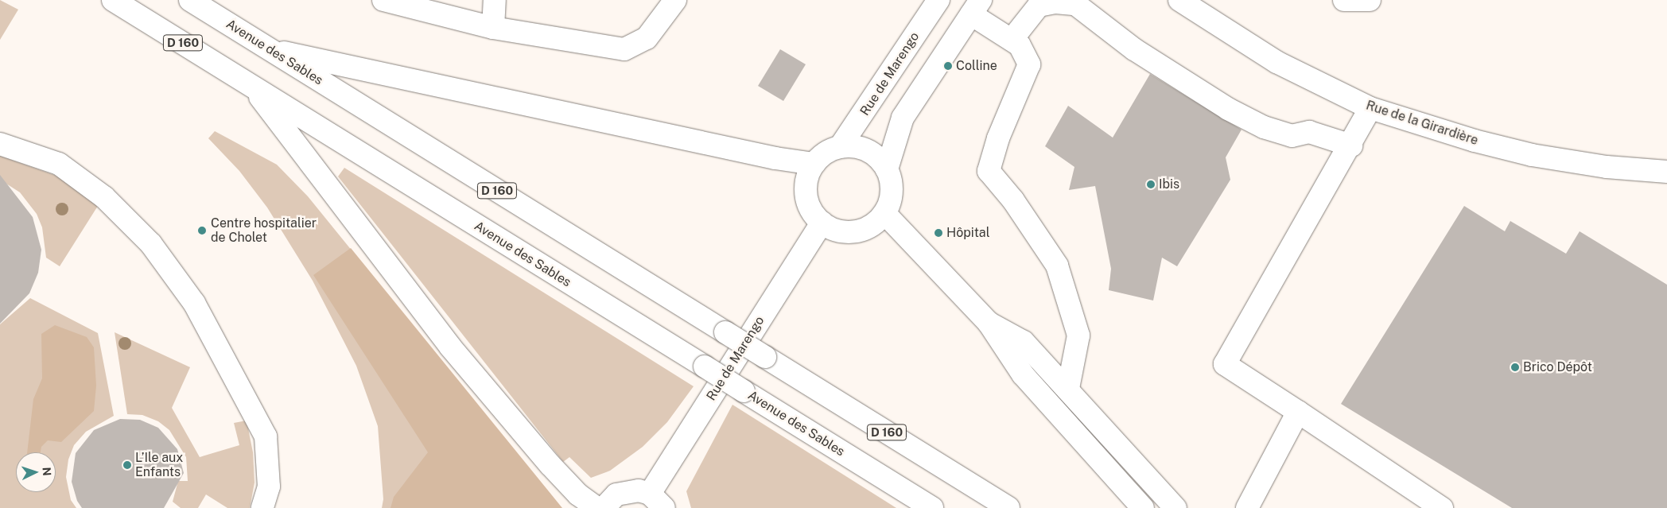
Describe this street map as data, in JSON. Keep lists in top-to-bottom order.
{
  "streets": {
    "main road": [
      "D 160",
      "Avenue des Sables",
      "Rue de Marengo",
      "Rue de la Girardière"
    ]
  },
  "crossings": [
    ["Avenue des Sables", "Rue de Marengo"]
  ],
  "places": [
    "Colline",
    "Ibis",
    "Centre hospitalier de Cholet",
    "Hôpital",
    "Brico Dépôt",
    "L’Ile aux Enfants"
  ],
  "north": "right"
}
